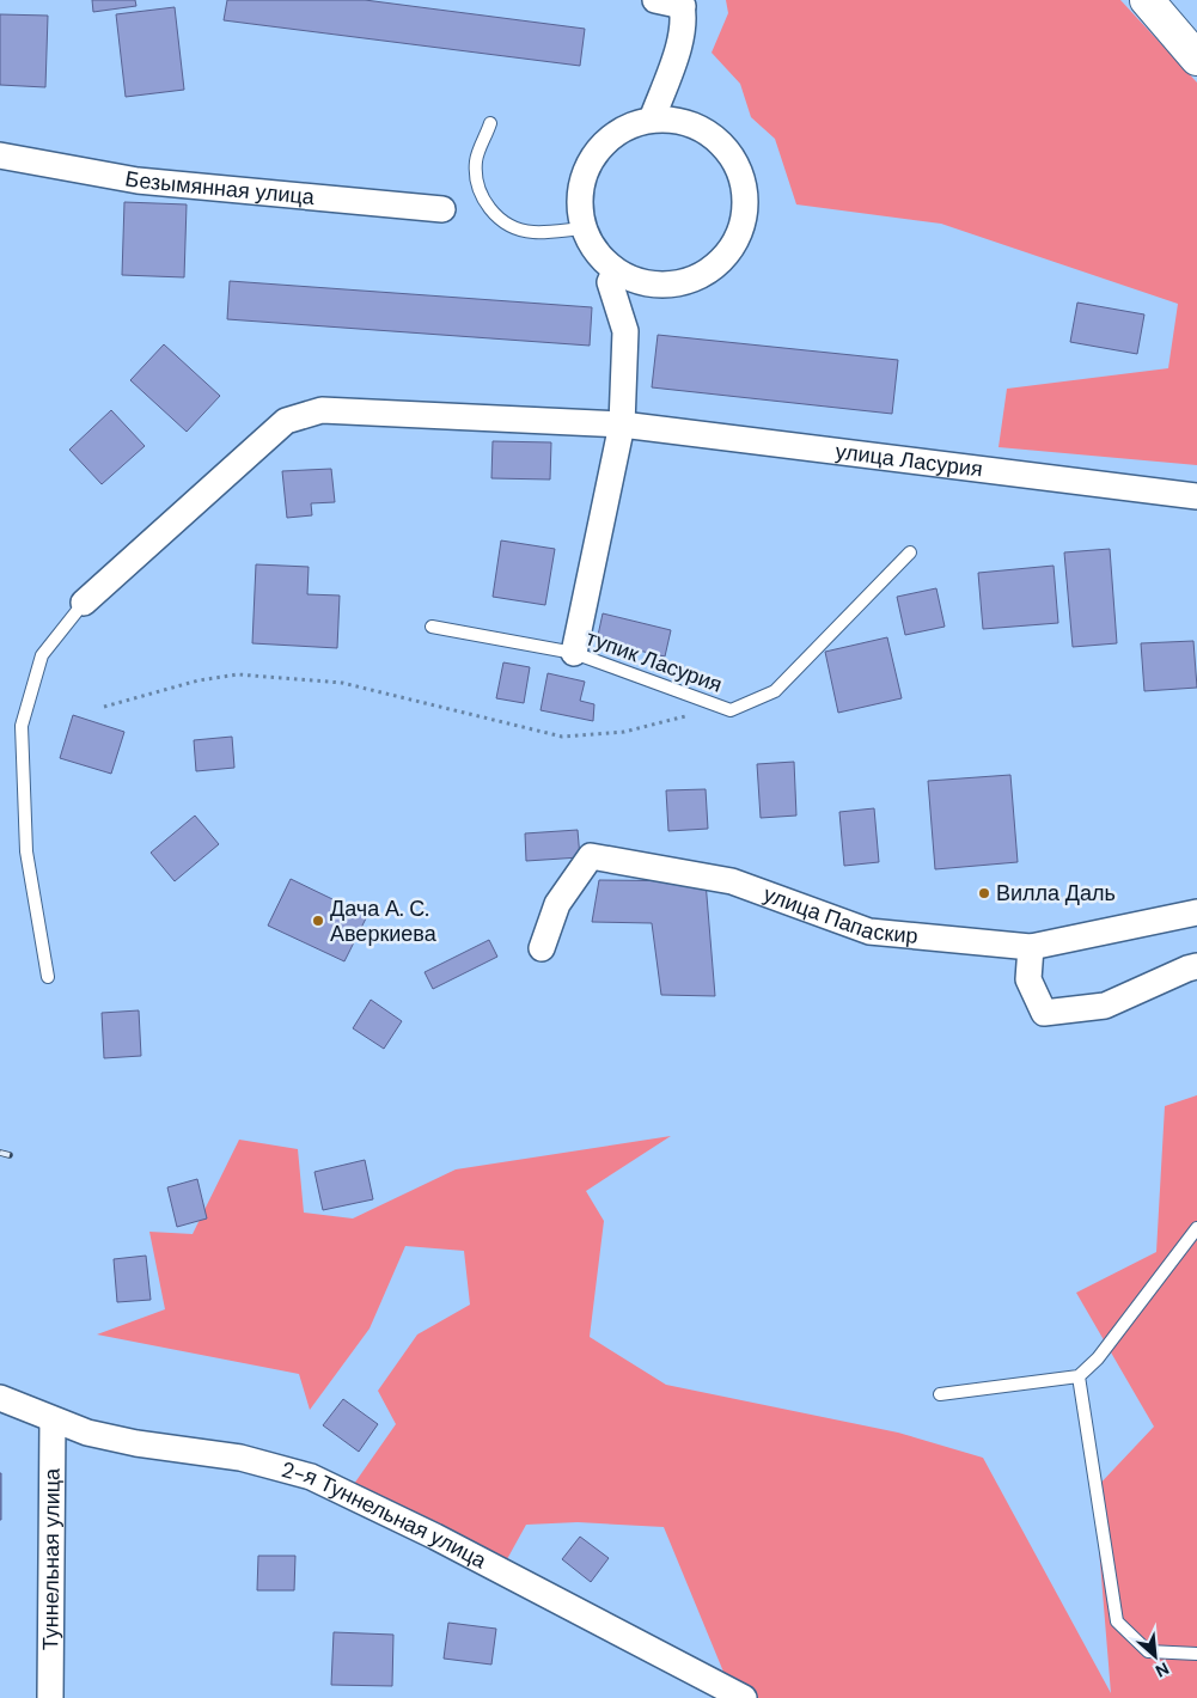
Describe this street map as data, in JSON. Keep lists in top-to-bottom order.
{
  "streets": {
    "street": [
      "Безымянная улица",
      "улица Ласурия",
      "улица Папаскир",
      "2-я Туннельная улица",
      "Туннельная улица"
    ],
    "lane": ["тупик Ласурия"]
  },
  "crossings": [
    ["2-я Туннельная улица", "Туннельная улица"]
  ],
  "places": ["Вилла Даль", "Дача А. С. Аверкиева"],
  "north": "bottom right"
}
